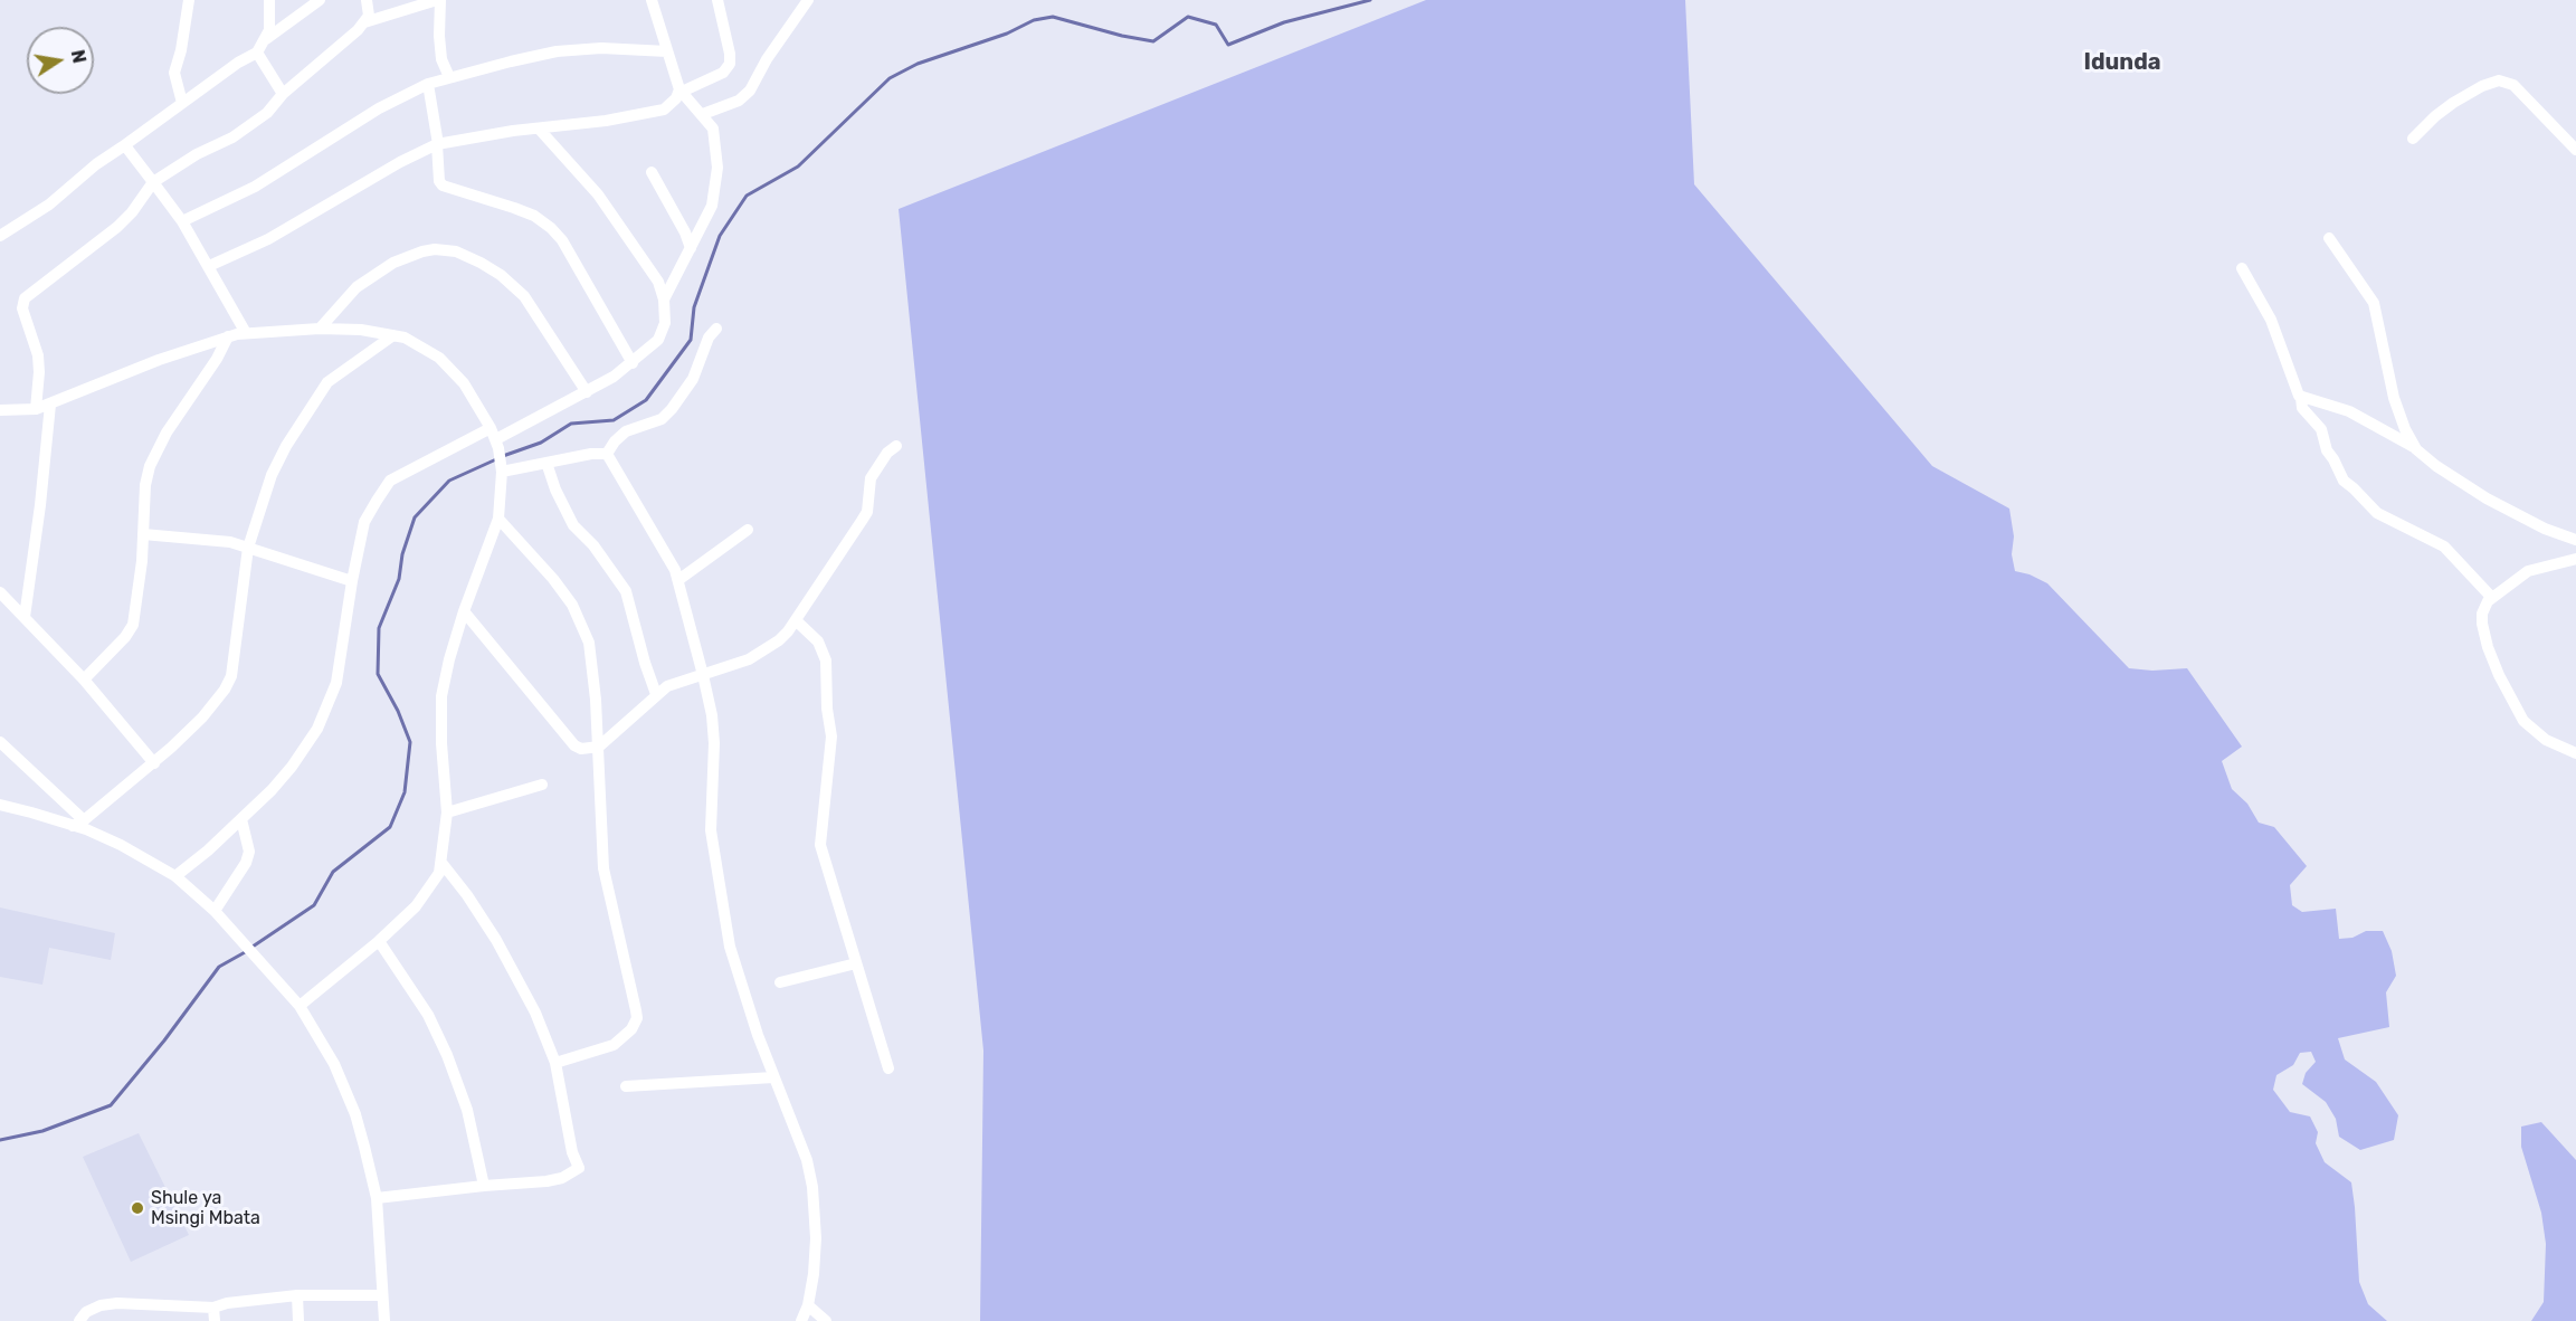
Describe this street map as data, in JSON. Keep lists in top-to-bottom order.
{
  "districts": ["Idunda"],
  "places": ["Shule ya Msingi Mbata"],
  "north": "right"
}
